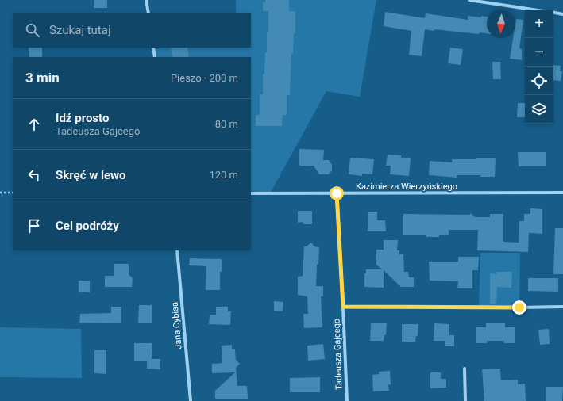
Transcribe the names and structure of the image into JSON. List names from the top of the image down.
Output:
{
  "streets": {
    "street": ["Kazimierza Wierzyńskiego", "Jana Cybisa", "Tadeusza Gajcego"]
  },
  "crossings": [
    ["Kazimierza Wierzyńskiego", "Tadeusza Gajcego"]
  ],
  "north": "bottom",
  "page": {
    "map_buttons": ["+", "−"],
    "search": "Szukaj tutaj",
    "heading": ["3 min", "Pieszo · 200 m"],
    "list": [
      ["Idź prosto", "Tadeusza Gajcego", "80 m"],
      ["Skręć w lewo", "120 m"],
      "Cel podróży"
    ]
  }
}
